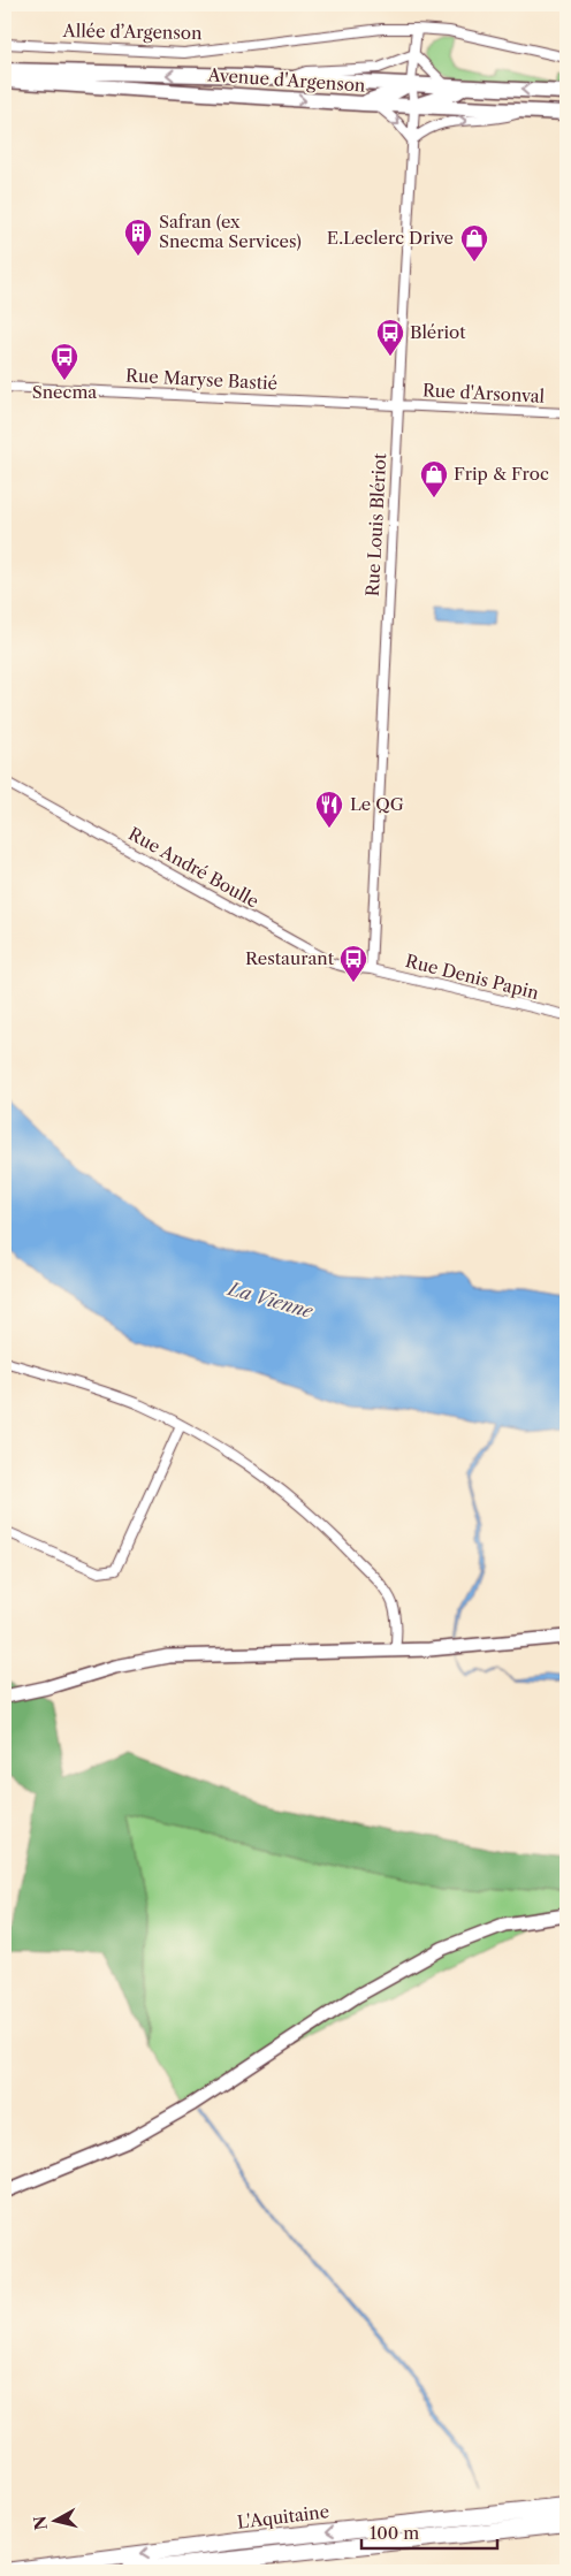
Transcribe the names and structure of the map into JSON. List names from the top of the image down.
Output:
{
  "streets": {
    "highway": ["L'Aquitaine"],
    "main road": ["Avenue d'Argenson"],
    "street": [
      "Allée d’Argenson",
      "Rue Maryse Bastié",
      "Rue d'Arsonval",
      "Rue Louis Blériot",
      "Rue André Boulle",
      "Rue Denis Papin"
    ]
  },
  "crossings": [
    ["Allée d’Argenson", "Rue Louis Blériot"],
    ["Avenue d'Argenson", "Rue Louis Blériot"],
    ["Rue Maryse Bastié", "Rue d'Arsonval"],
    ["Rue Maryse Bastié", "Rue Louis Blériot"],
    ["Rue d'Arsonval", "Rue Louis Blériot"],
    ["Rue Louis Blériot", "Rue André Boulle"],
    ["Rue Louis Blériot", "Rue Denis Papin"],
    ["Rue André Boulle", "Rue Denis Papin"]
  ],
  "water": ["La Vienne"],
  "places": {
    "building": ["Safran (ex Snecma Services)"],
    "shop": ["E.Leclerc Drive", "Frip & Froc"],
    "bus stop": ["Blériot", "Snecma", "Restaurant"],
    "restaurant": ["Le QG"]
  },
  "scale_bar": "100 m",
  "north": "left"
}
